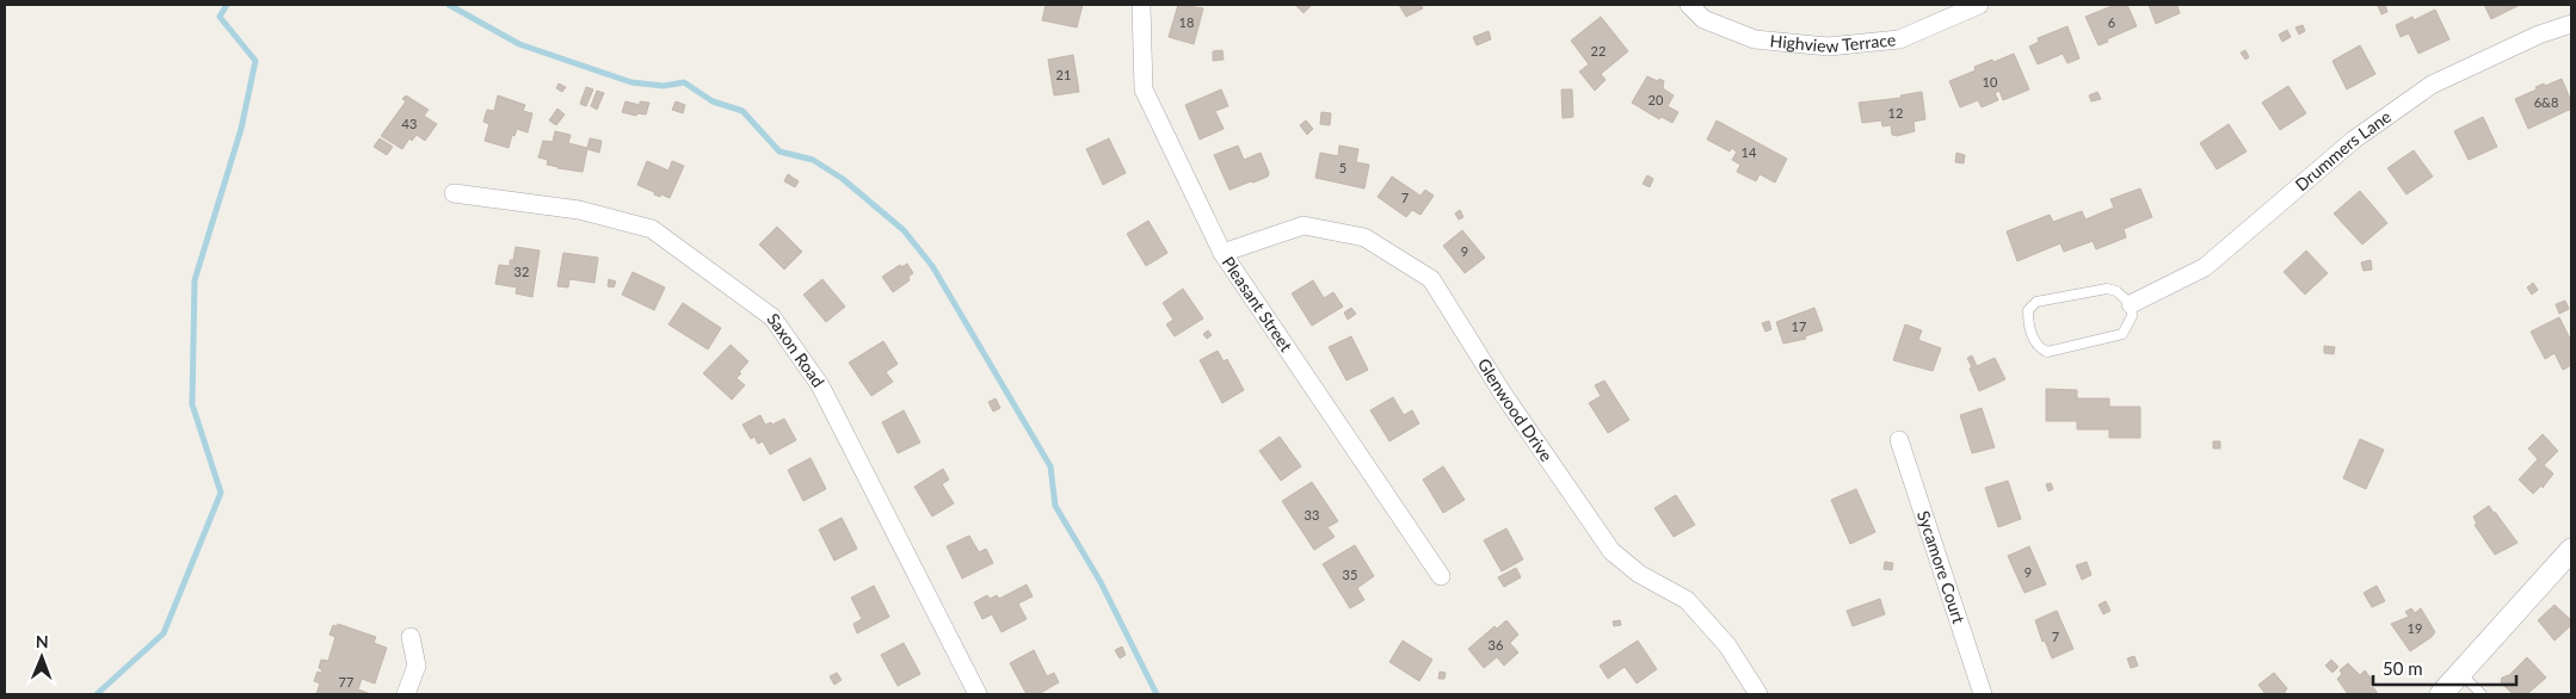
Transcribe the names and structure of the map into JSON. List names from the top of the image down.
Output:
{
  "streets": {
    "street": [
      "Highview Terrace",
      "Drummers Lane",
      "Pleasant Street",
      "Saxon Road",
      "Glenwood Drive",
      "Sycamore Court"
    ]
  },
  "crossings": [
    ["Pleasant Street", "Glenwood Drive"]
  ],
  "house_numbers": [
    "18",
    "6",
    "22",
    "21",
    "10",
    "20",
    "6&8",
    "12",
    "43",
    "14",
    "5",
    "7",
    "9",
    "32",
    "17",
    "33",
    "9",
    "35",
    "19",
    "7",
    "36",
    "77"
  ],
  "scale_bar": "50 m",
  "north": "top"
}
